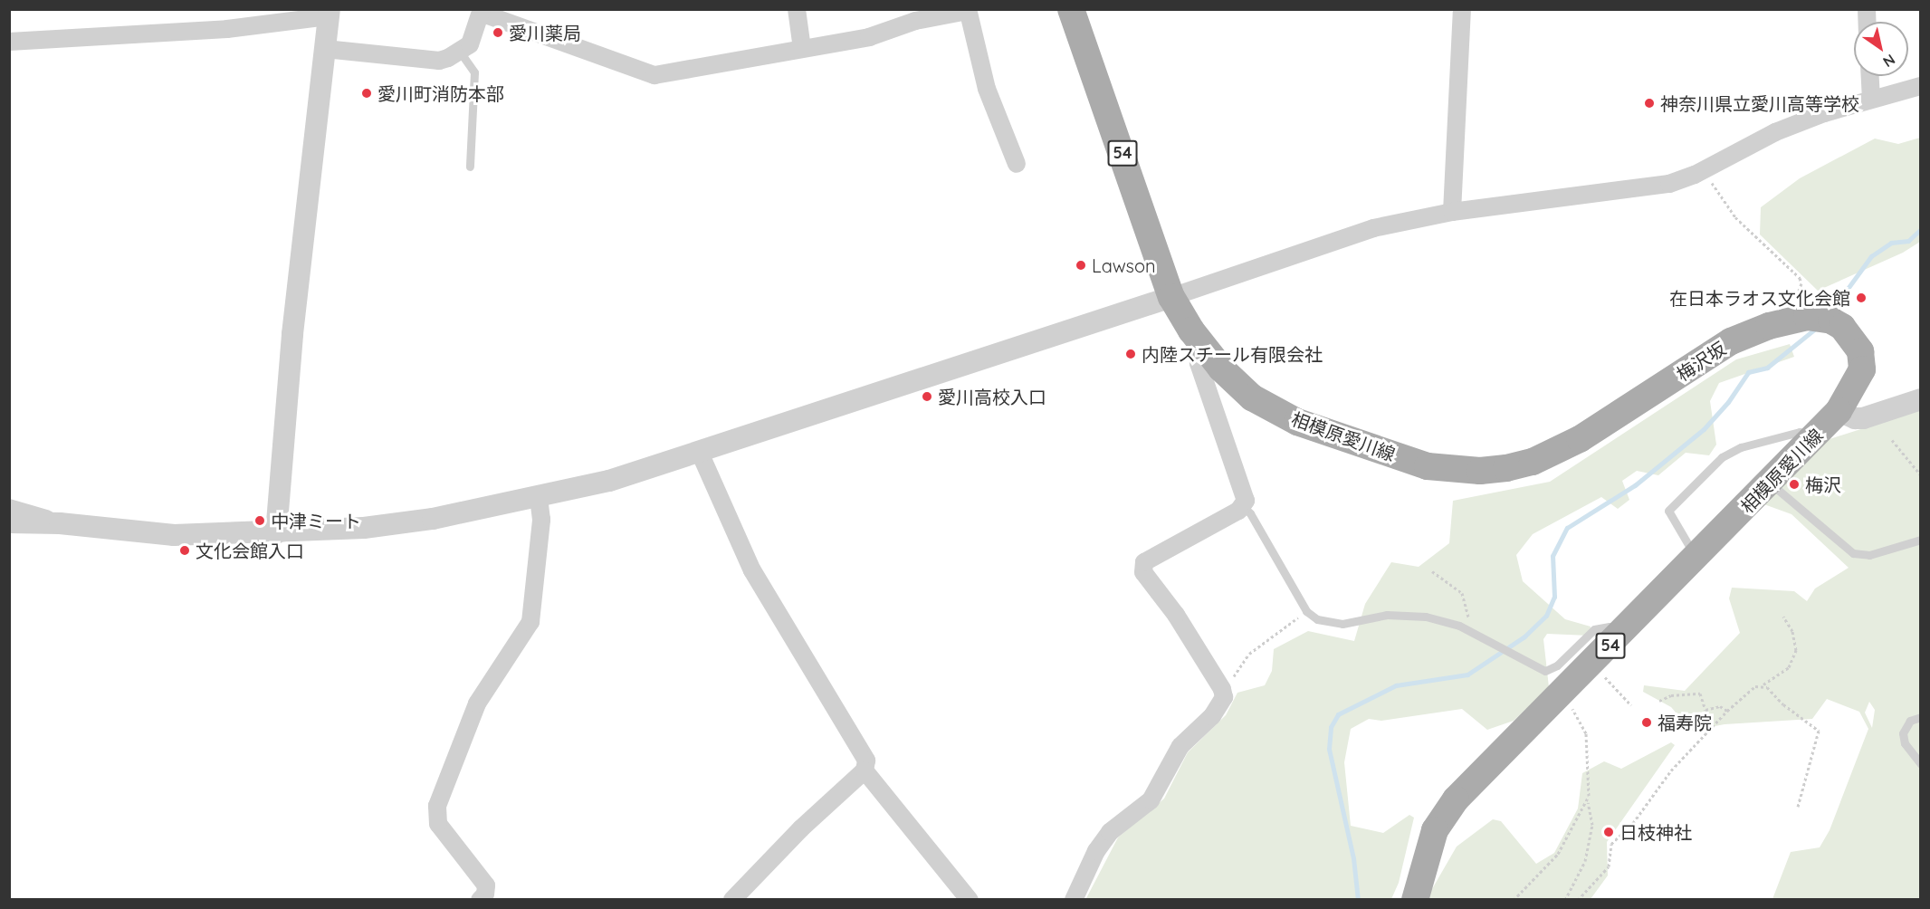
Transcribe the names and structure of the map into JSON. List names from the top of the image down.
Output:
{
  "streets": {
    "main road": ["54", "梅沢坂", "相模原愛川線"]
  },
  "crossings": [
    ["梅沢坂", "相模原愛川線"]
  ],
  "places": [
    "愛川薬局",
    "愛川町消防本部",
    "神奈川県立愛川高等学校",
    "Lawson",
    "在日本ラオス文化会館",
    "内陸スチール有限会社",
    "愛川高校入口",
    "梅沢",
    "中津ミート",
    "文化会館入口",
    "福寿院",
    "日枝神社"
  ],
  "north": "bottom right"
}
